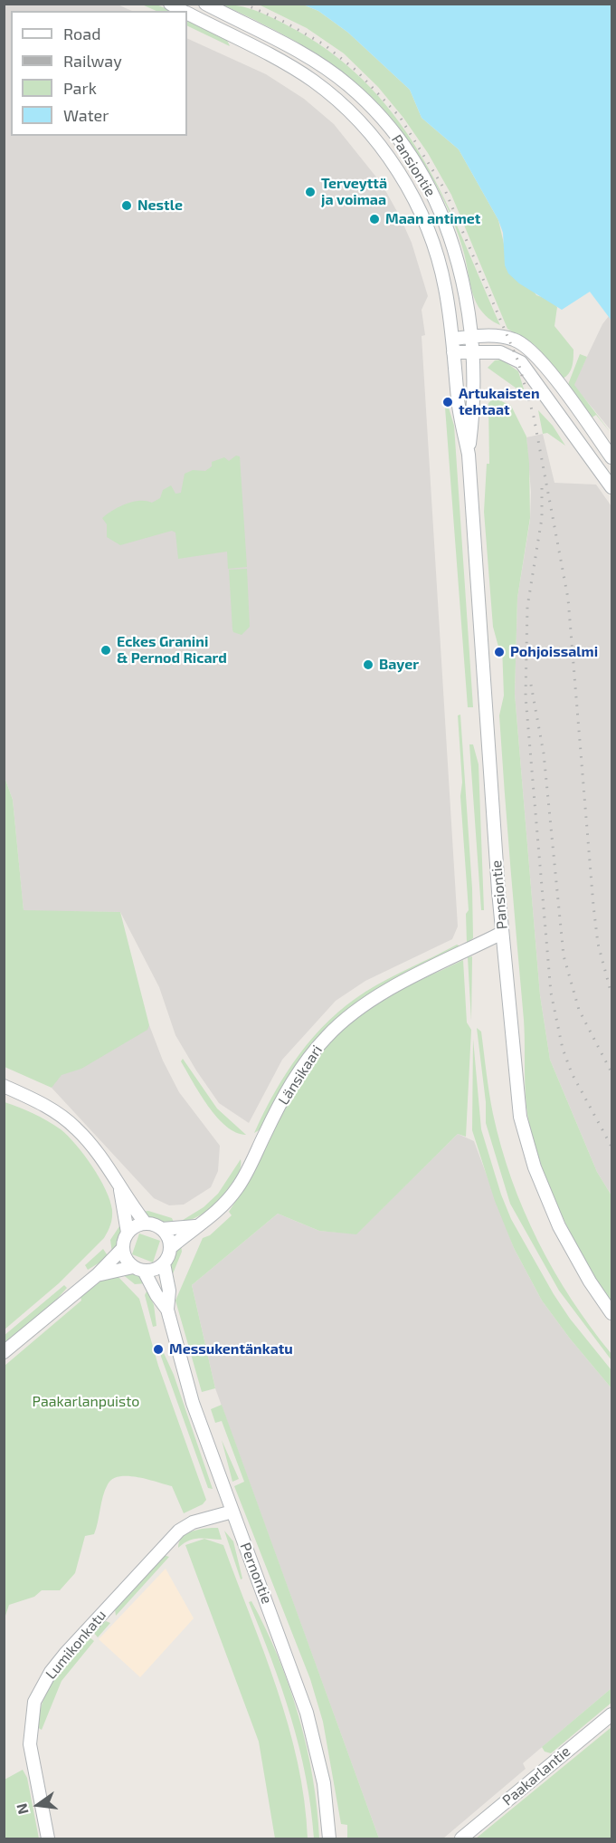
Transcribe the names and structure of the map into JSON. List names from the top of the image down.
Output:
{
  "streets": {
    "street": [
      "Pansiontie",
      "Länsikaari",
      "Pernontie",
      "Lumikonkatu",
      "Paakarlantie"
    ]
  },
  "crossings": [
    ["Pansiontie", "Länsikaari"],
    ["Länsikaari", "Pernontie"],
    ["Pernontie", "Lumikonkatu"]
  ],
  "parks": ["Paakarlanpuisto"],
  "places": [
    "Terveyttä ja voimaa",
    "Nestle",
    "Maan antimet",
    "Artukaisten tehtaat",
    "Eckes Granini & Pernod Ricard",
    "Pohjoissalmi",
    "Bayer",
    "Messukentänkatu"
  ],
  "legend": [
    "Road",
    "Railway",
    "Park",
    "Water"
  ],
  "north": "left"
}
